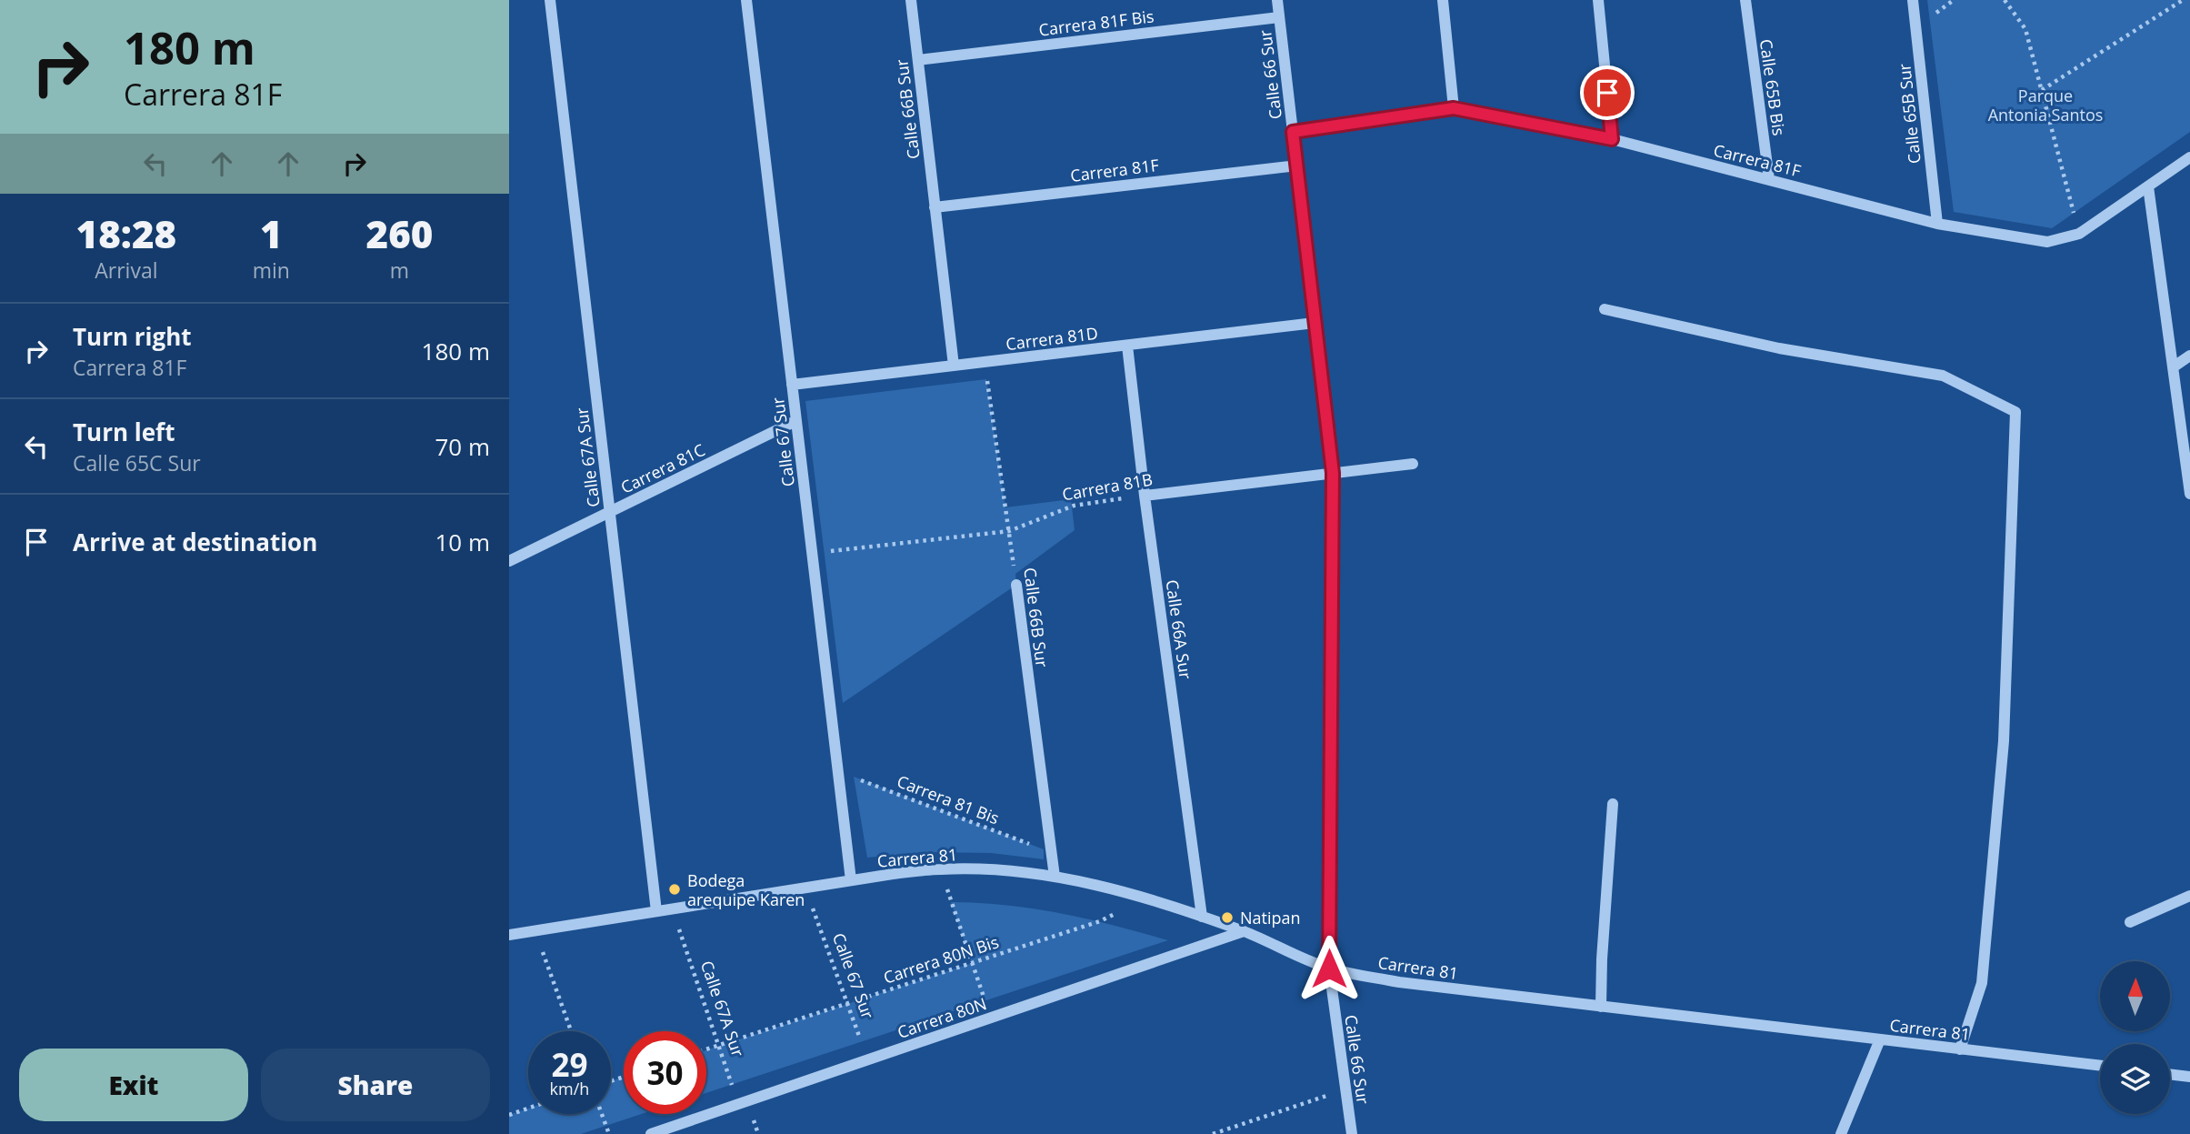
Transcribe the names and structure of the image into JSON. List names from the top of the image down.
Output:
{
  "streets": {
    "street": [
      "Carrera 81F Bis",
      "Calle 66 Sur",
      "Calle 65B Bis",
      "Calle 66B Sur",
      "Calle 65B Sur",
      "Carrera 81F",
      "Carrera 81D",
      "Calle 67 Sur",
      "Calle 67A Sur",
      "Carrera 81C",
      "Carrera 81B",
      "Calle 66A Sur",
      "Carrera 81",
      "Carrera 80N"
    ],
    "path": ["Carrera 81 Bis", "Carrera 80N Bis"]
  },
  "crossings": [
    ["Carrera 81F Bis", "Calle 66 Sur"],
    ["Carrera 81F Bis", "Calle 66B Sur"],
    ["Calle 66 Sur", "Carrera 81F"],
    ["Calle 66 Sur", "Carrera 81D"],
    ["Calle 66 Sur", "Carrera 81B"],
    ["Calle 66 Sur", "Carrera 81"],
    ["Calle 65B Bis", "Carrera 81F"],
    ["Calle 66B Sur", "Carrera 81F"],
    ["Calle 66B Sur", "Carrera 81D"],
    ["Calle 66B Sur", "Carrera 81B"],
    ["Calle 66B Sur", "Carrera 81 Bis"],
    ["Calle 66B Sur", "Carrera 81"],
    ["Calle 65B Sur", "Carrera 81F"],
    ["Carrera 81D", "Calle 67 Sur"],
    ["Carrera 81D", "Calle 66A Sur"],
    ["Calle 67 Sur", "Carrera 81C"],
    ["Calle 67 Sur", "Carrera 81B"],
    ["Calle 67 Sur", "Carrera 81 Bis"],
    ["Calle 67 Sur", "Carrera 81"],
    ["Calle 67 Sur", "Carrera 80N Bis"],
    ["Calle 67 Sur", "Carrera 80N"],
    ["Calle 67A Sur", "Carrera 81C"],
    ["Calle 67A Sur", "Carrera 81"],
    ["Calle 67A Sur", "Carrera 80N Bis"],
    ["Calle 67A Sur", "Carrera 80N"],
    ["Carrera 81B", "Calle 66A Sur"],
    ["Calle 66A Sur", "Carrera 81"],
    ["Carrera 81", "Carrera 80N"]
  ],
  "parks": ["Parque Antonia Santos"],
  "places": ["Bodega arequipe Karen", "Natipan"],
  "north": "top",
  "page": {
    "turn": ["180 m", "Carrera 81F"],
    "eta": [
      "18:28",
      "Arrival",
      "1",
      "min",
      "260",
      "m"
    ],
    "list": [
      {
        "name": "Turn right",
        "note": "Carrera 81F",
        "value": "180 m"
      },
      {
        "name": "Turn left",
        "note": "Calle 65C Sur",
        "value": "70 m"
      },
      {
        "name": "Arrive at destination",
        "value": "10 m"
      }
    ],
    "speed": "29 km/h",
    "limit": "30",
    "buttons": ["Exit", "Share"]
  }
}
